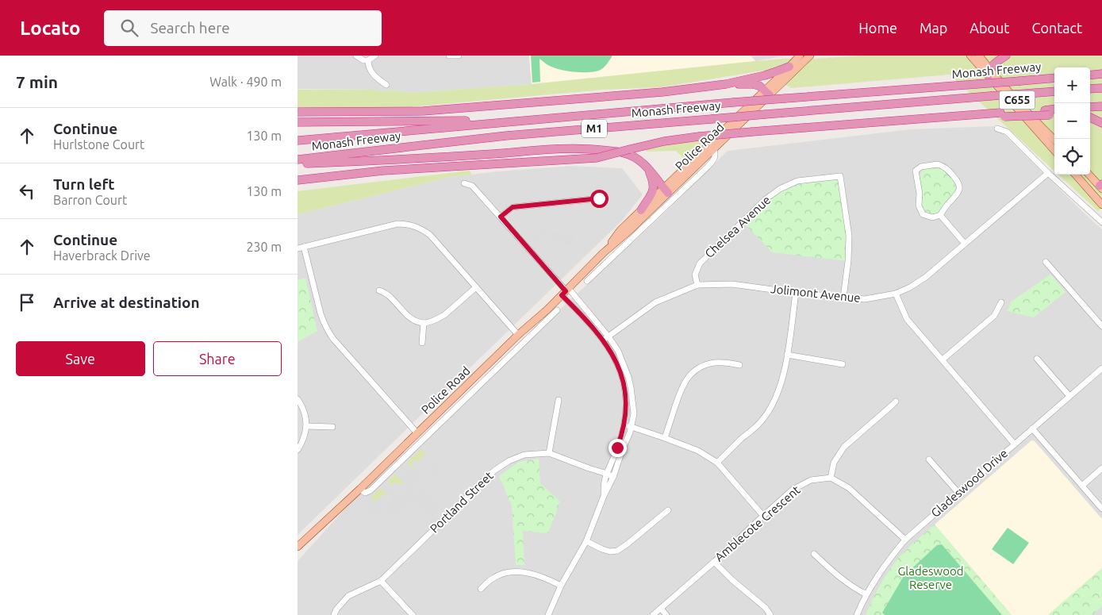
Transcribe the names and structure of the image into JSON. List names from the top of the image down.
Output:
{
  "streets": {
    "highway": ["Monash Freeway", "M1"],
    "main road": ["C655", "Police Road"],
    "street": [
      "Chelsea Avenue",
      "Jolimont Avenue",
      "Gladeswood Drive",
      "Portland Street",
      "Amblecote Crescent"
    ]
  },
  "crossings": [
    ["Chelsea Avenue", "Jolimont Avenue"]
  ],
  "parks": ["Gladeswood Reserve"],
  "page": {
    "header": "Locato",
    "search": "Search here",
    "nav": [
      "Home",
      "Map",
      "About",
      "Contact"
    ],
    "heading": ["7 min", "Walk · 490 m"],
    "map_buttons": ["+", "−"],
    "list": [
      ["Continue", "Hurlstone Court", "130 m"],
      ["Turn left", "Barron Court", "130 m"],
      ["Continue", "Haverbrack Drive", "230 m"],
      "Arrive at destination"
    ],
    "buttons": ["Save", "Share"]
  }
}
